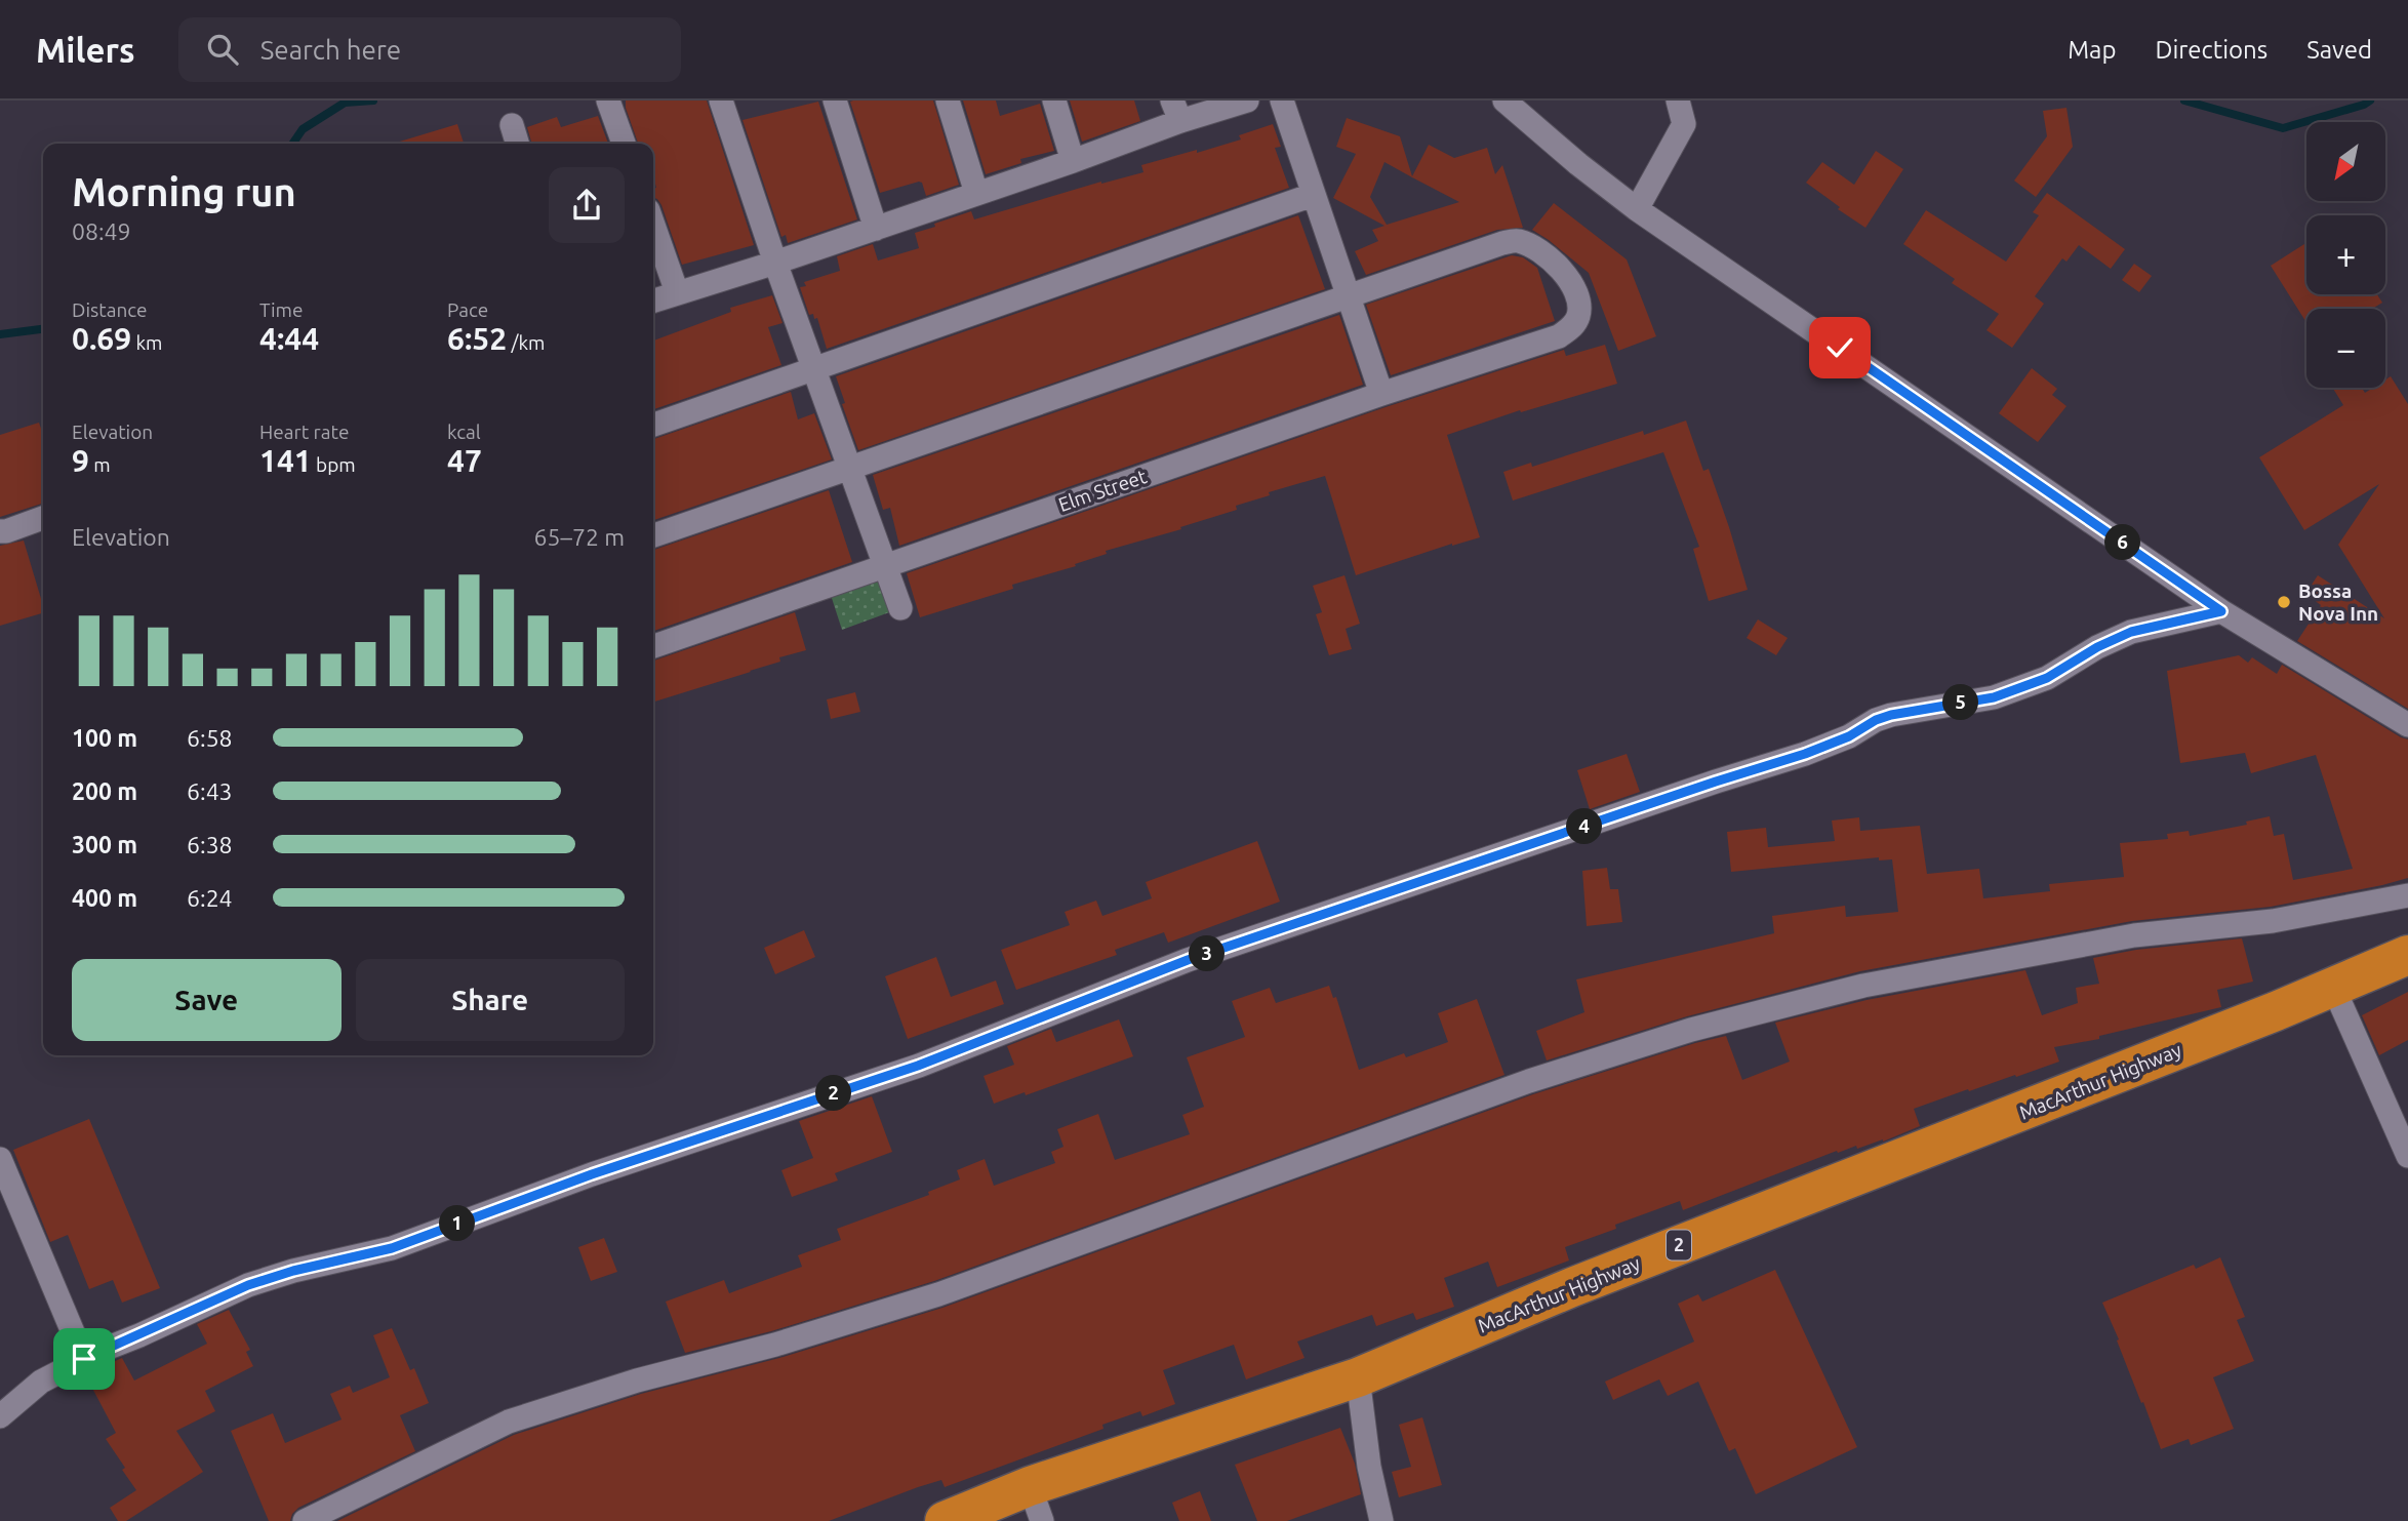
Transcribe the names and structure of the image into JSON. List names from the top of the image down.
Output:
{
  "streets": {
    "highway": ["MacArthur Highway", "2"],
    "street": ["Elm Street"]
  },
  "places": ["Bossa Nova Inn"],
  "north": "bottom left",
  "page": {
    "header": "Milers",
    "search": "Search here",
    "nav": ["Map", "Directions", "Saved"],
    "map_buttons": ["+", "−"],
    "heading": ["Morning run", "08:49"],
    "stats": [
      ["Distance", "0.69 km"],
      ["Time", "4:44"],
      ["Pace", "6:52 /km"],
      ["Elevation", "9 m"],
      ["Heart rate", "141 bpm"],
      ["kcal", "47"]
    ],
    "chart": ["Elevation", "65–72 m"],
    "pins": [
      "6",
      "5",
      "4",
      "3",
      "2",
      "1"
    ],
    "list": [
      {
        "name": "100 m",
        "note": "6:58"
      },
      {
        "name": "200 m",
        "note": "6:43"
      },
      {
        "name": "300 m",
        "note": "6:38"
      },
      {
        "name": "400 m",
        "note": "6:24"
      }
    ],
    "buttons": ["Save", "Share"]
  }
}
